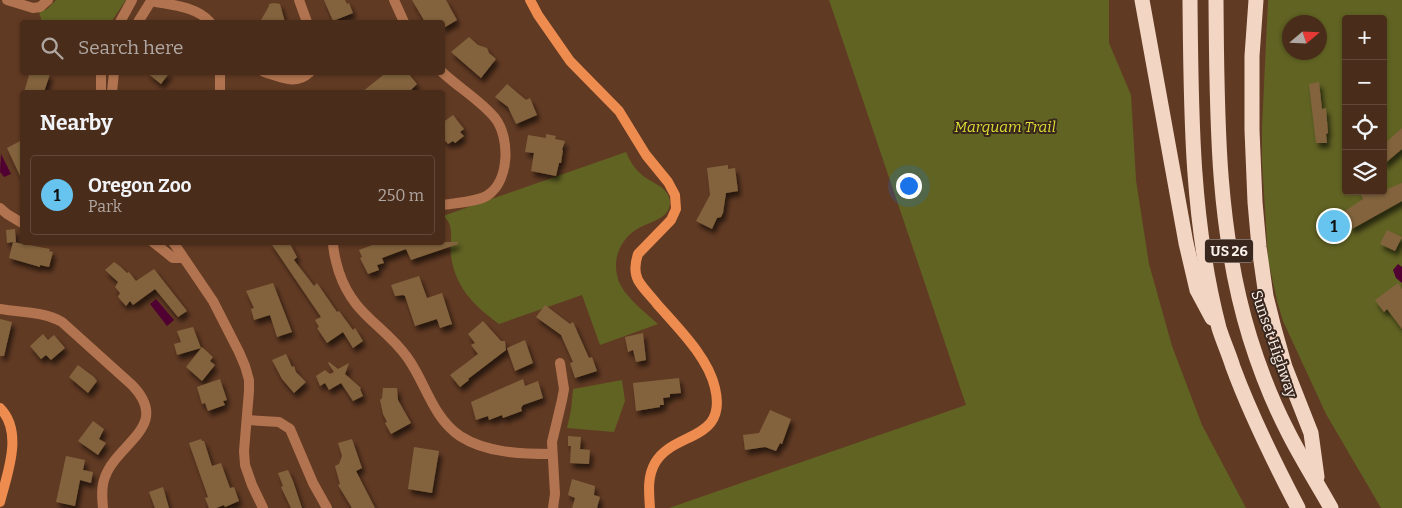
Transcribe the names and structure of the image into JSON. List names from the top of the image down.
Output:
{
  "streets": {
    "highway": ["US 26", "Sunset Highway"]
  },
  "parks": ["Marquam Trail"],
  "north": "right",
  "page": {
    "map_buttons": ["+", "−"],
    "search": "Search here",
    "heading": "Nearby",
    "list": [
      {
        "mark": "1",
        "name": "Oregon Zoo",
        "note": "Park",
        "value": "250 m"
      }
    ],
    "pins": "1"
  }
}
